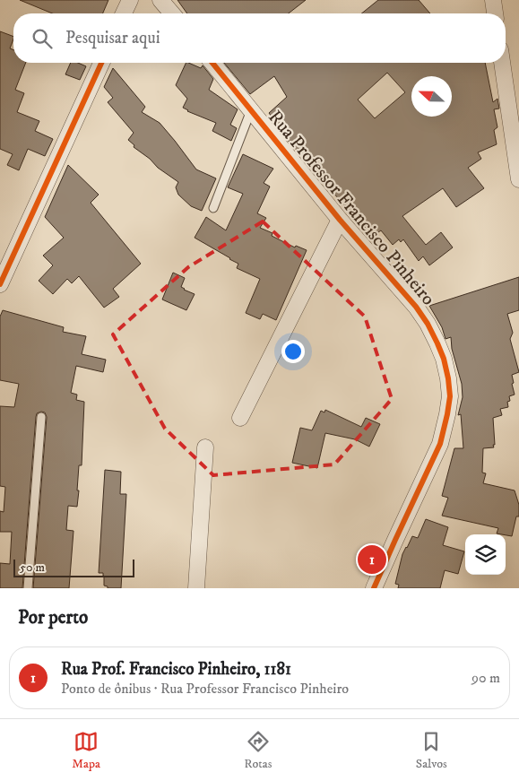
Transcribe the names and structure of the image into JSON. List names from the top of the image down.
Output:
{
  "streets": {
    "street": ["Rua Professor Francisco Pinheiro"]
  },
  "scale_bar": "50 m",
  "north": "left",
  "page": {
    "search": "Pesquisar aqui",
    "pins": "1",
    "scale": "50 m",
    "heading": "Por perto",
    "list": [
      {
        "mark": "1",
        "name": "Rua Prof. Francisco Pinheiro, 1181",
        "note": "Ponto de ônibus · Rua Professor Francisco Pinheiro",
        "value": "90 m"
      }
    ],
    "nav": ["Mapa", "Rotas", "Salvos"]
  }
}
